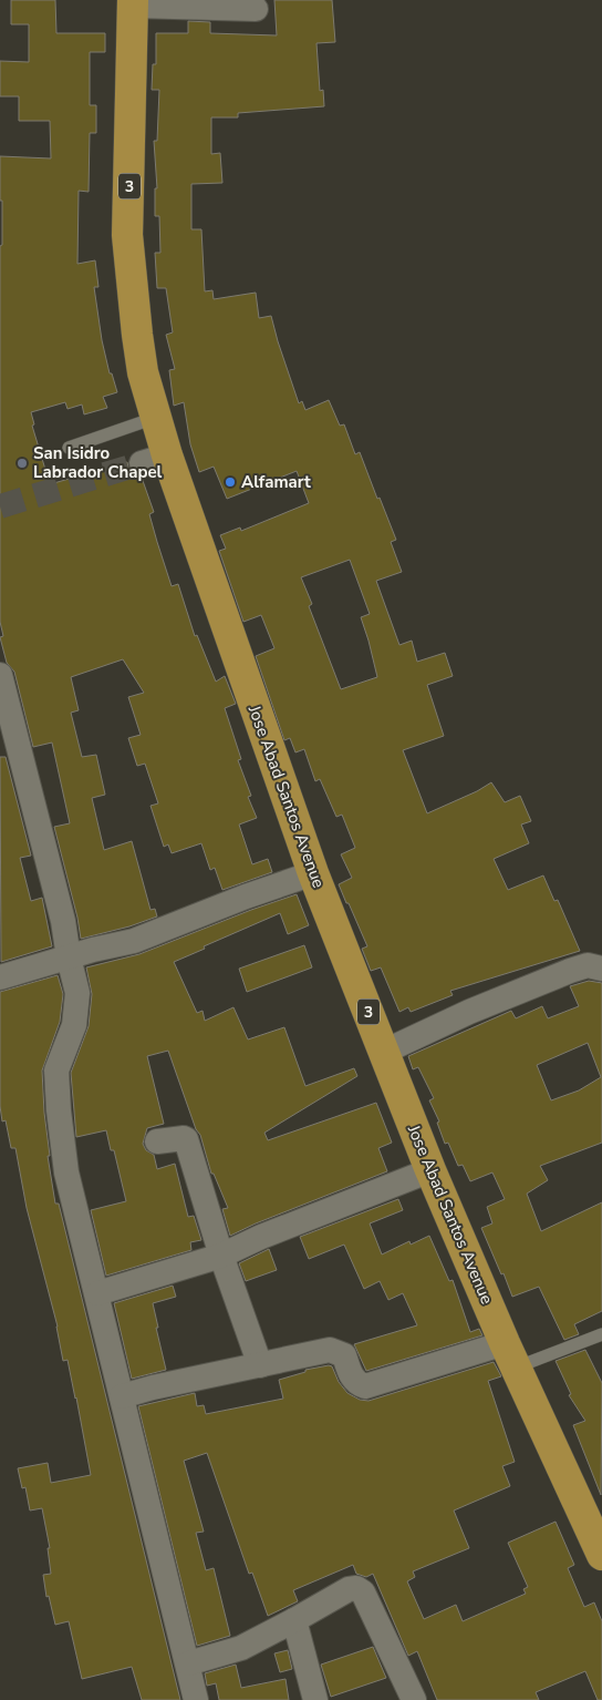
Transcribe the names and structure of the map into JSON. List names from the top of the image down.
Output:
{
  "streets": {
    "highway": ["3", "Jose Abad Santos Avenue"]
  },
  "places": ["San Isidro Labrador Chapel", "Alfamart"]
}
